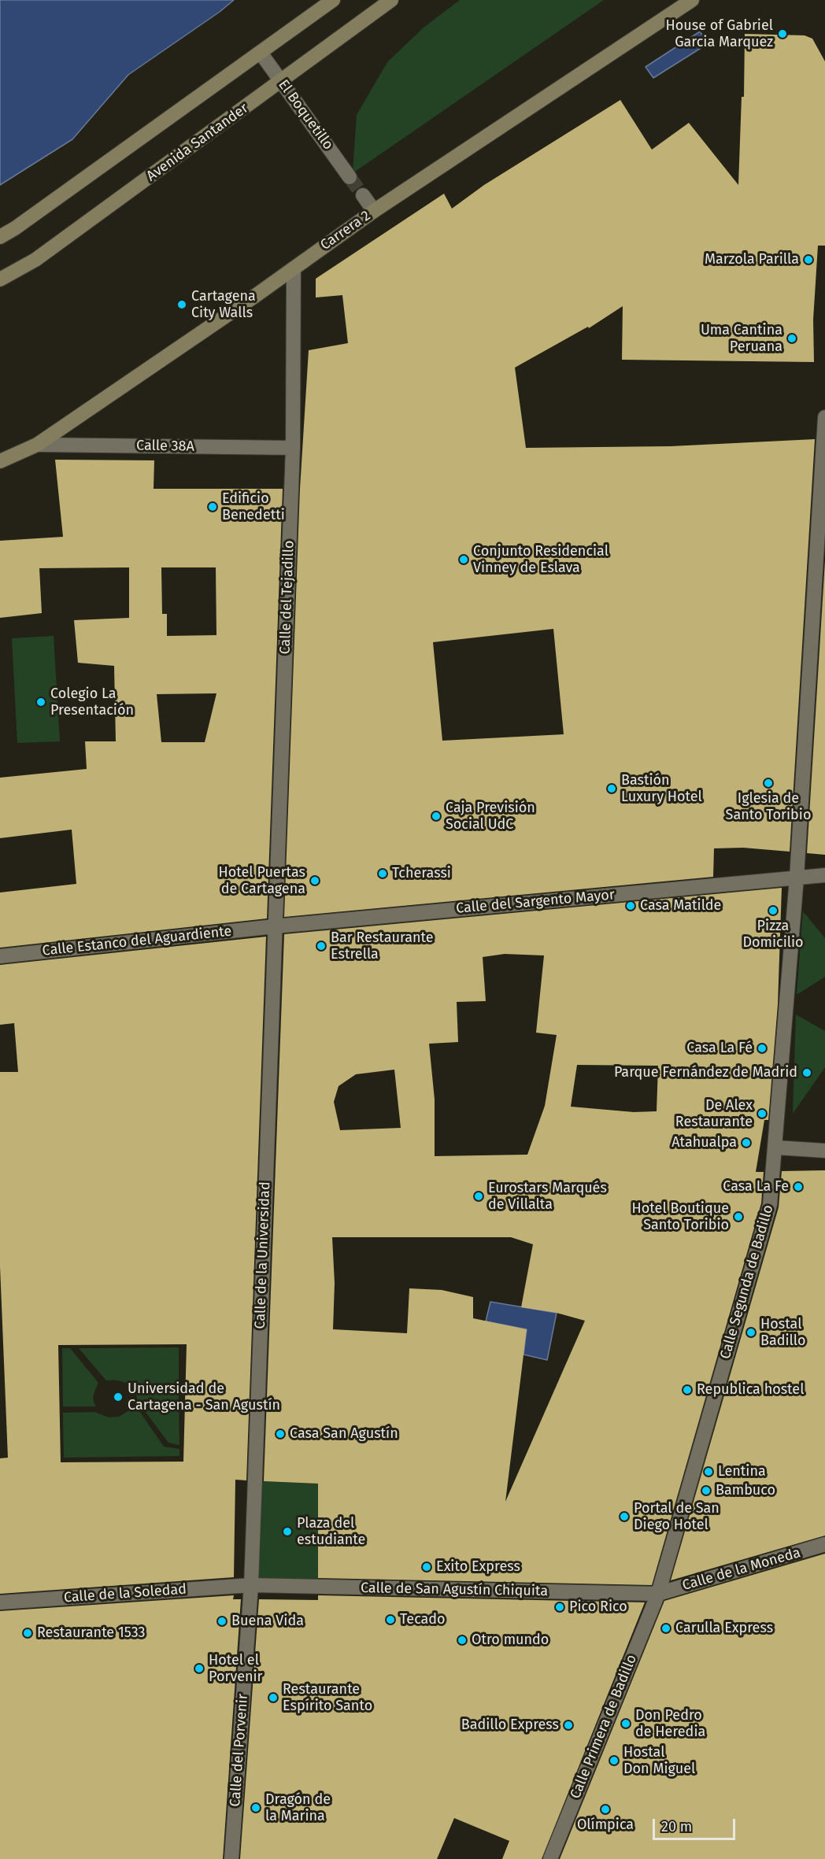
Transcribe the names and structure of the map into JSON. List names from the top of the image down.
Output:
{
  "streets": {
    "main road": ["Avenida Santander", "Carrera 2"],
    "street": [
      "El Boquetillo",
      "Calle 38A",
      "Calle del Tejadillo",
      "Calle del Sargento Mayor",
      "Calle Estanco del Aguardiente",
      "Calle de la Universidad",
      "Calle Segunda de Badillo",
      "Calle de la Moneda",
      "Calle de San Agustín Chiquita",
      "Calle de la Soledad",
      "Calle Primera de Badillo",
      "Calle del Porvenir"
    ]
  },
  "crossings": [
    ["El Boquetillo", "Avenida Santander"],
    ["Carrera 2", "Calle 38A"],
    ["Carrera 2", "Calle del Tejadillo"],
    ["Calle 38A", "Calle del Tejadillo"],
    ["Calle del Tejadillo", "Calle del Sargento Mayor"],
    ["Calle del Tejadillo", "Calle Estanco del Aguardiente"],
    ["Calle del Tejadillo", "Calle de la Universidad"],
    ["Calle del Sargento Mayor", "Calle Estanco del Aguardiente"],
    ["Calle del Sargento Mayor", "Calle de la Universidad"],
    ["Calle del Sargento Mayor", "Calle Segunda de Badillo"],
    ["Calle Estanco del Aguardiente", "Calle de la Universidad"],
    ["Calle de la Universidad", "Calle de San Agustín Chiquita"],
    ["Calle de la Universidad", "Calle de la Soledad"],
    ["Calle de la Universidad", "Calle del Porvenir"],
    ["Calle Segunda de Badillo", "Calle de la Moneda"],
    ["Calle Segunda de Badillo", "Calle de San Agustín Chiquita"],
    ["Calle Segunda de Badillo", "Calle Primera de Badillo"],
    ["Calle de la Moneda", "Calle de San Agustín Chiquita"],
    ["Calle de la Moneda", "Calle Primera de Badillo"],
    ["Calle de San Agustín Chiquita", "Calle de la Soledad"],
    ["Calle de San Agustín Chiquita", "Calle Primera de Badillo"],
    ["Calle de San Agustín Chiquita", "Calle del Porvenir"],
    ["Calle de la Soledad", "Calle del Porvenir"]
  ],
  "places": [
    "House of Gabriel Garcia Marquez",
    "Marzola Parilla",
    "Cartagena City Walls",
    "Uma Cantina Peruana",
    "Edificio Benedetti",
    "Conjunto Residencial Vinney de Eslava",
    "Colegio La Presentación",
    "Iglesia de Santo Toribio",
    "Bastión Luxury Hotel",
    "Caja Previsión Social UdC",
    "Tcherassi",
    "Hotel Puertas de Cartagena",
    "Casa Matilde",
    "Pizza Domicilio",
    "Bar Restaurante Estrella",
    "Casa La Fé",
    "Parque Fernández de Madrid",
    "De Alex Restaurante",
    "Atahualpa",
    "Casa La Fe",
    "Eurostars Marqués de Villalta",
    "Hotel Boutique Santo Toribio",
    "Hostal Badillo",
    "Republica hostel",
    "Universidad de Cartagena - San Agustín",
    "Casa San Agustín",
    "Lentina",
    "Bambuco",
    "Portal de San Diego Hotel",
    "Plaza del estudiante",
    "Exito Express",
    "Pico Rico",
    "Tecado",
    "Buena Vida",
    "Carulla Express",
    "Restaurante 1533",
    "Otro mundo",
    "Hotel el Porvenir",
    "Restaurante Espírito Santo",
    "Don Pedro de Heredia",
    "Badillo Express",
    "Hostal Don Miguel",
    "Dragón de la Marina",
    "Olímpica"
  ],
  "scale_bar": "20 m"
}
